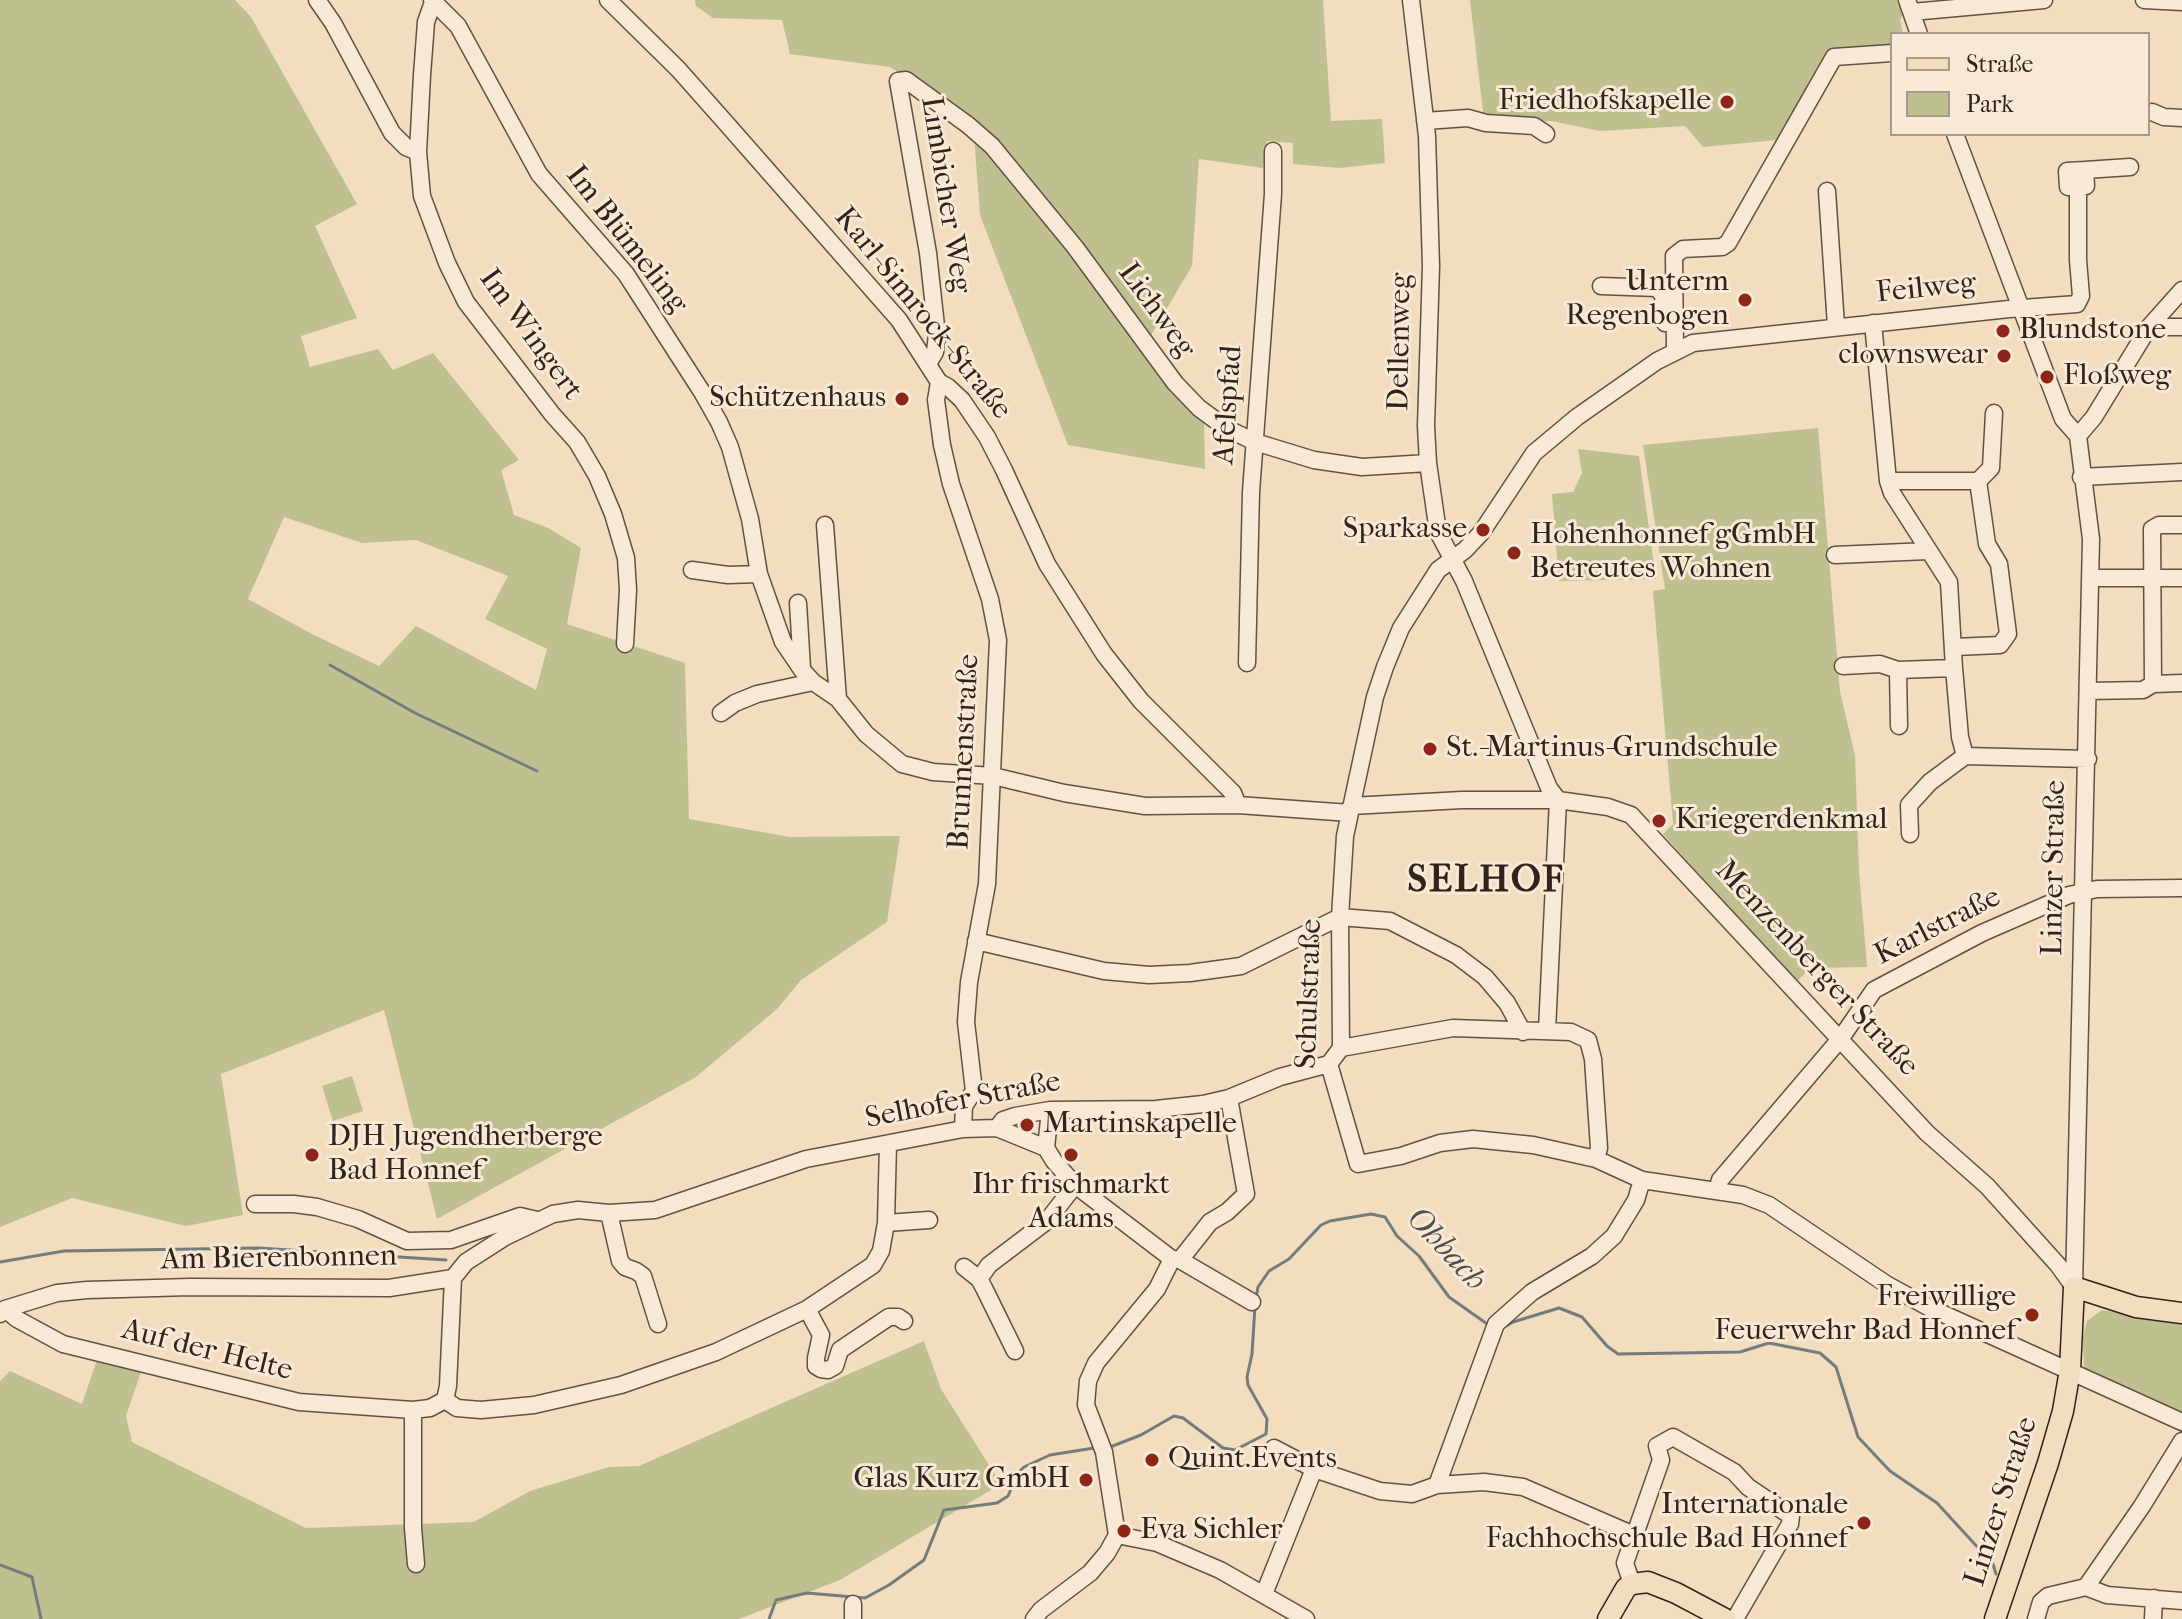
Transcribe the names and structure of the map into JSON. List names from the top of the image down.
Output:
{
  "streets": {
    "main road": ["Linzer Straße"],
    "street": [
      "Limbicher Weg",
      "Im Blümeling",
      "Feilweg",
      "Lichweg",
      "Karl-Simrock-Straße",
      "Im Wingert",
      "Dellenweg",
      "Afelspfad",
      "Brunnenstraße",
      "Karlstraße",
      "Menzenberger Straße",
      "Schulstraße",
      "Selhofer Straße",
      "Am Bierenbonnen",
      "Auf der Helte"
    ]
  },
  "crossings": [
    ["Limbicher Weg", "Lichweg"],
    ["Limbicher Weg", "Karl-Simrock-Straße"],
    ["Im Blümeling", "Im Wingert"],
    ["Im Blümeling", "Menzenberger Straße"],
    ["Feilweg", "Linzer Straße"],
    ["Feilweg", "Schulstraße"],
    ["Lichweg", "Dellenweg"],
    ["Lichweg", "Afelspfad"],
    ["Karl-Simrock-Straße", "Brunnenstraße"],
    ["Karl-Simrock-Straße", "Menzenberger Straße"],
    ["Dellenweg", "Menzenberger Straße"],
    ["Dellenweg", "Schulstraße"],
    ["Brunnenstraße", "Menzenberger Straße"],
    ["Brunnenstraße", "Selhofer Straße"],
    ["Linzer Straße", "Karlstraße"],
    ["Linzer Straße", "Menzenberger Straße"],
    ["Karlstraße", "Menzenberger Straße"],
    ["Menzenberger Straße", "Schulstraße"],
    ["Schulstraße", "Selhofer Straße"],
    ["Am Bierenbonnen", "Auf der Helte"]
  ],
  "districts": ["SELHOF"],
  "water": ["Ohbach"],
  "places": [
    "Friedhofskapelle",
    "Unterm Regenbogen",
    "Blundstone",
    "clownswear",
    "Floßweg",
    "Schützenhaus",
    "Sparkasse",
    "Hohenhonnef gGmbH Betreutes Wohnen",
    "St.-Martinus-Grundschule",
    "Kriegerdenkmal",
    "Martinskapelle",
    "DJH Jugendherberge Bad Honnef",
    "Ihr frischmarkt Adams",
    "Freiwillige Feuerwehr Bad Honnef",
    "Quint.Events",
    "Glas Kurz GmbH",
    "Internationale Fachhochschule Bad Honnef",
    "Eva Sichler"
  ],
  "legend": ["Straße", "Park"]
}
